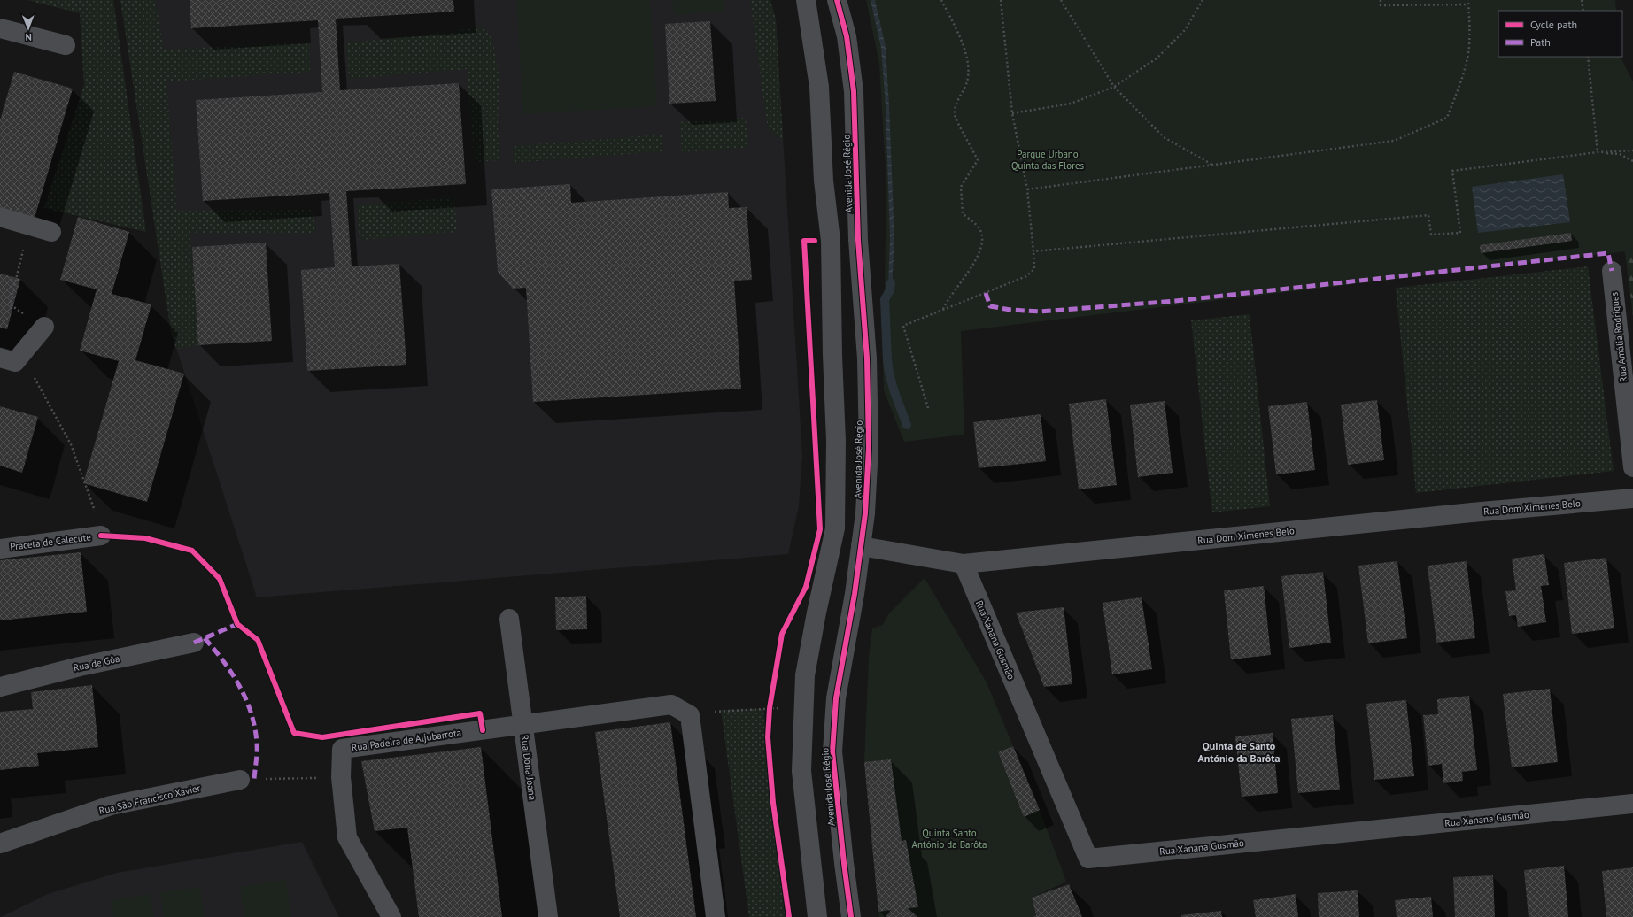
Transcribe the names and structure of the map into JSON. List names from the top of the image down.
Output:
{
  "streets": {
    "street": [
      "Avenida José Régio",
      "Rua Amália Rodrigues",
      "Rua Dom Ximenes Belo",
      "Praceta de Calecute",
      "Rua Xanana Gusmão",
      "Rua de Gôa",
      "Rua Padeira de Aljubarrota",
      "Rua Dona Joana",
      "Rua São Francisco Xavier"
    ]
  },
  "crossings": [
    ["Avenida José Régio", "Rua Dom Ximenes Belo"],
    ["Rua Dom Ximenes Belo", "Rua Xanana Gusmão"],
    ["Rua Padeira de Aljubarrota", "Rua Dona Joana"]
  ],
  "districts": ["Quinta de Santo António da Barôta"],
  "parks": ["Parque Urbano Quinta das Flores", "Quinta Santo António da Barôta"],
  "legend": ["Cycle path", "Path"],
  "north": "bottom"
}
